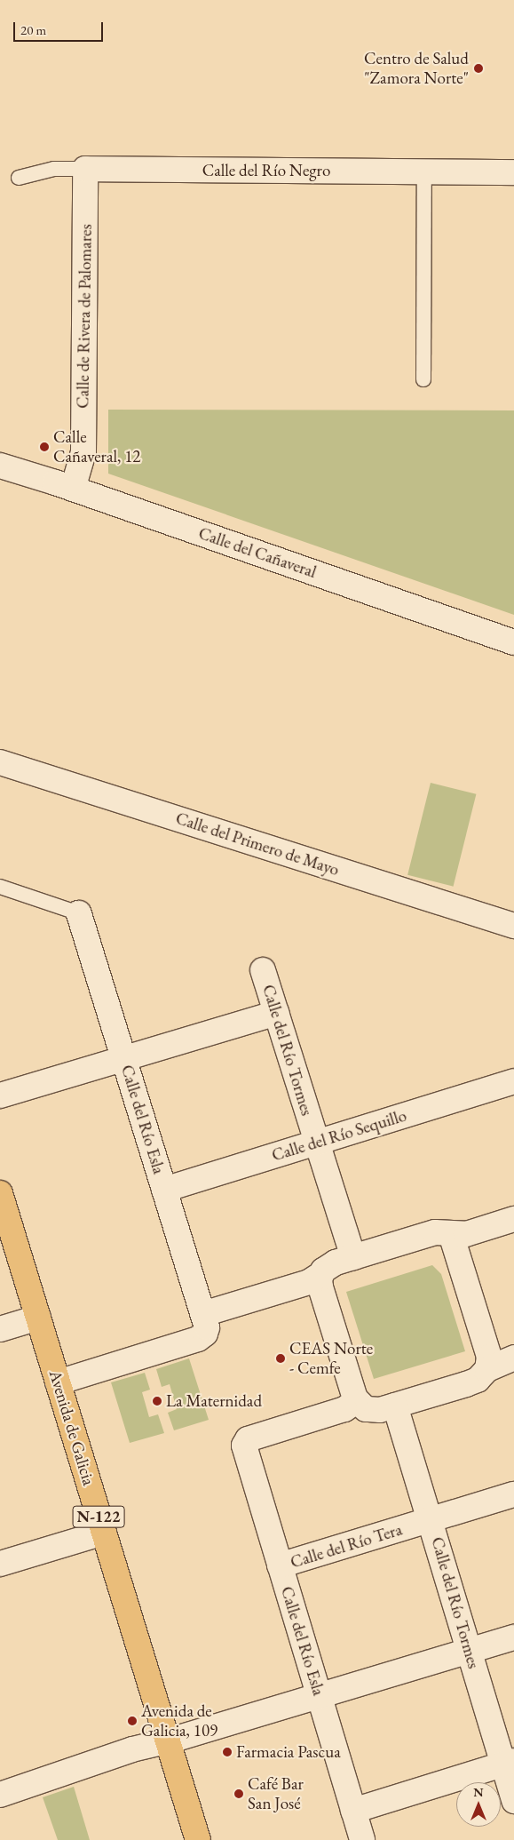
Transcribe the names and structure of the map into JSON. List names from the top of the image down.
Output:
{
  "streets": {
    "highway": ["Avenida de Galicia", "N-122"],
    "street": [
      "Calle del Río Negro",
      "Calle de Rivera de Palomares",
      "Calle del Cañaveral",
      "Calle del Primero de Mayo",
      "Calle del Río Tormes",
      "Calle del Río Esla",
      "Calle del Río Sequillo",
      "Calle del Río Tera"
    ]
  },
  "crossings": [
    ["Calle del Río Negro", "Calle de Rivera de Palomares"],
    ["Calle de Rivera de Palomares", "Calle del Cañaveral"],
    ["Calle del Río Tormes", "Calle del Río Sequillo"],
    ["Calle del Río Tormes", "Calle del Río Tera"],
    ["Calle del Río Esla", "Calle del Río Sequillo"],
    ["Calle del Río Esla", "Calle del Río Tera"]
  ],
  "places": [
    "Centro de Salud \"Zamora Norte\"",
    "Calle Cañaveral, 12",
    "CEAS Norte - Cemfe",
    "La Maternidad",
    "Avenida de Galicia, 109",
    "Farmacia Pascua",
    "Café Bar San José"
  ],
  "scale_bar": "20 m",
  "north": "top"
}
